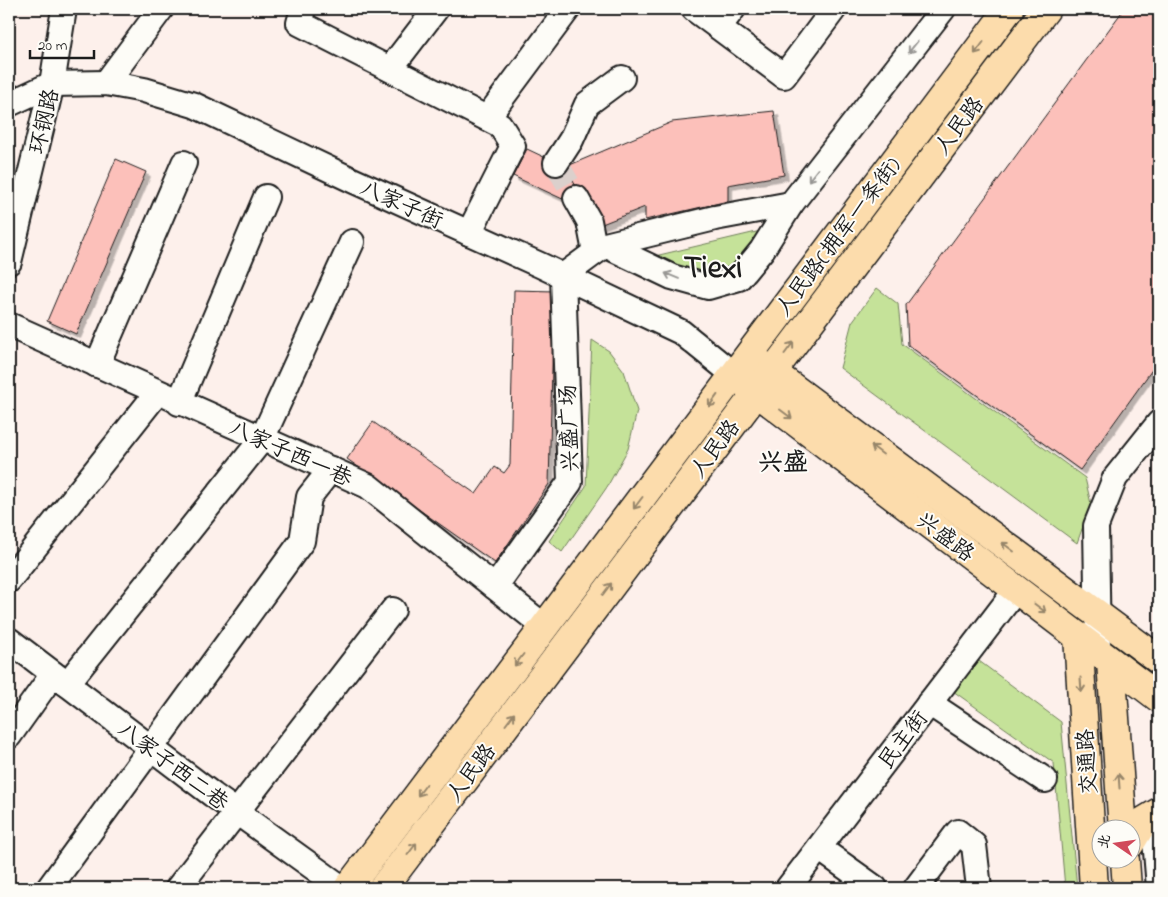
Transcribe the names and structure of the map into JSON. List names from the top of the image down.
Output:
{
  "streets": {
    "main road": [
      "人民路",
      "人民路(拥军一条街)",
      "兴盛路",
      "交通路"
    ],
    "street": [
      "环钢路",
      "八家子街",
      "兴盛广场",
      "八家子西一巷",
      "民主街",
      "八家子西二巷"
    ]
  },
  "crossings": [
    ["环钢路", "八家子街"],
    ["人民路", "人民路(拥军一条街)"],
    ["人民路", "八家子西一巷"],
    ["人民路", "兴盛路"],
    ["八家子街", "人民路(拥军一条街)"],
    ["八家子街", "兴盛广场"],
    ["八家子街", "兴盛路"],
    ["人民路(拥军一条街)", "兴盛路"],
    ["兴盛广场", "八家子西一巷"],
    ["兴盛路", "民主街"],
    ["兴盛路", "交通路"]
  ],
  "one_way": ["人民路(拥军一条街)"],
  "districts": ["Tiexi", "兴盛"],
  "scale_bar": "20 m",
  "north": "left"
}
